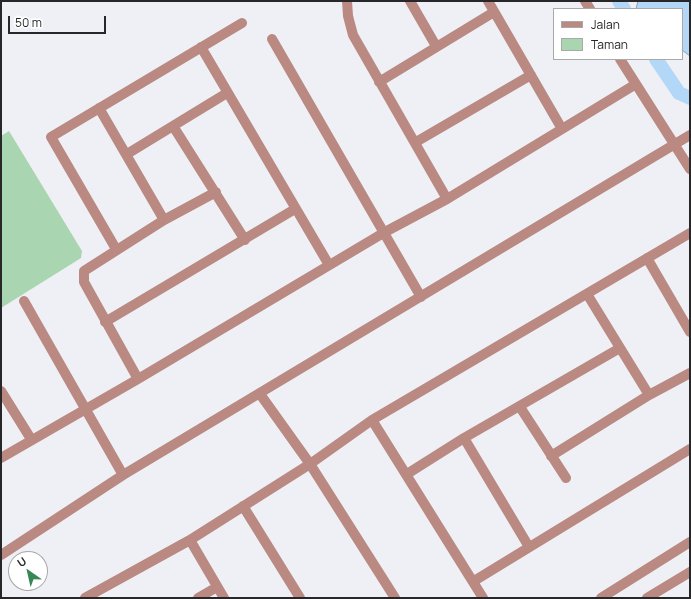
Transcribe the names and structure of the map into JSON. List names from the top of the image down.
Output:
{
  "legend": ["Jalan", "Taman"],
  "scale_bar": "50 m",
  "north": "top left"
}
